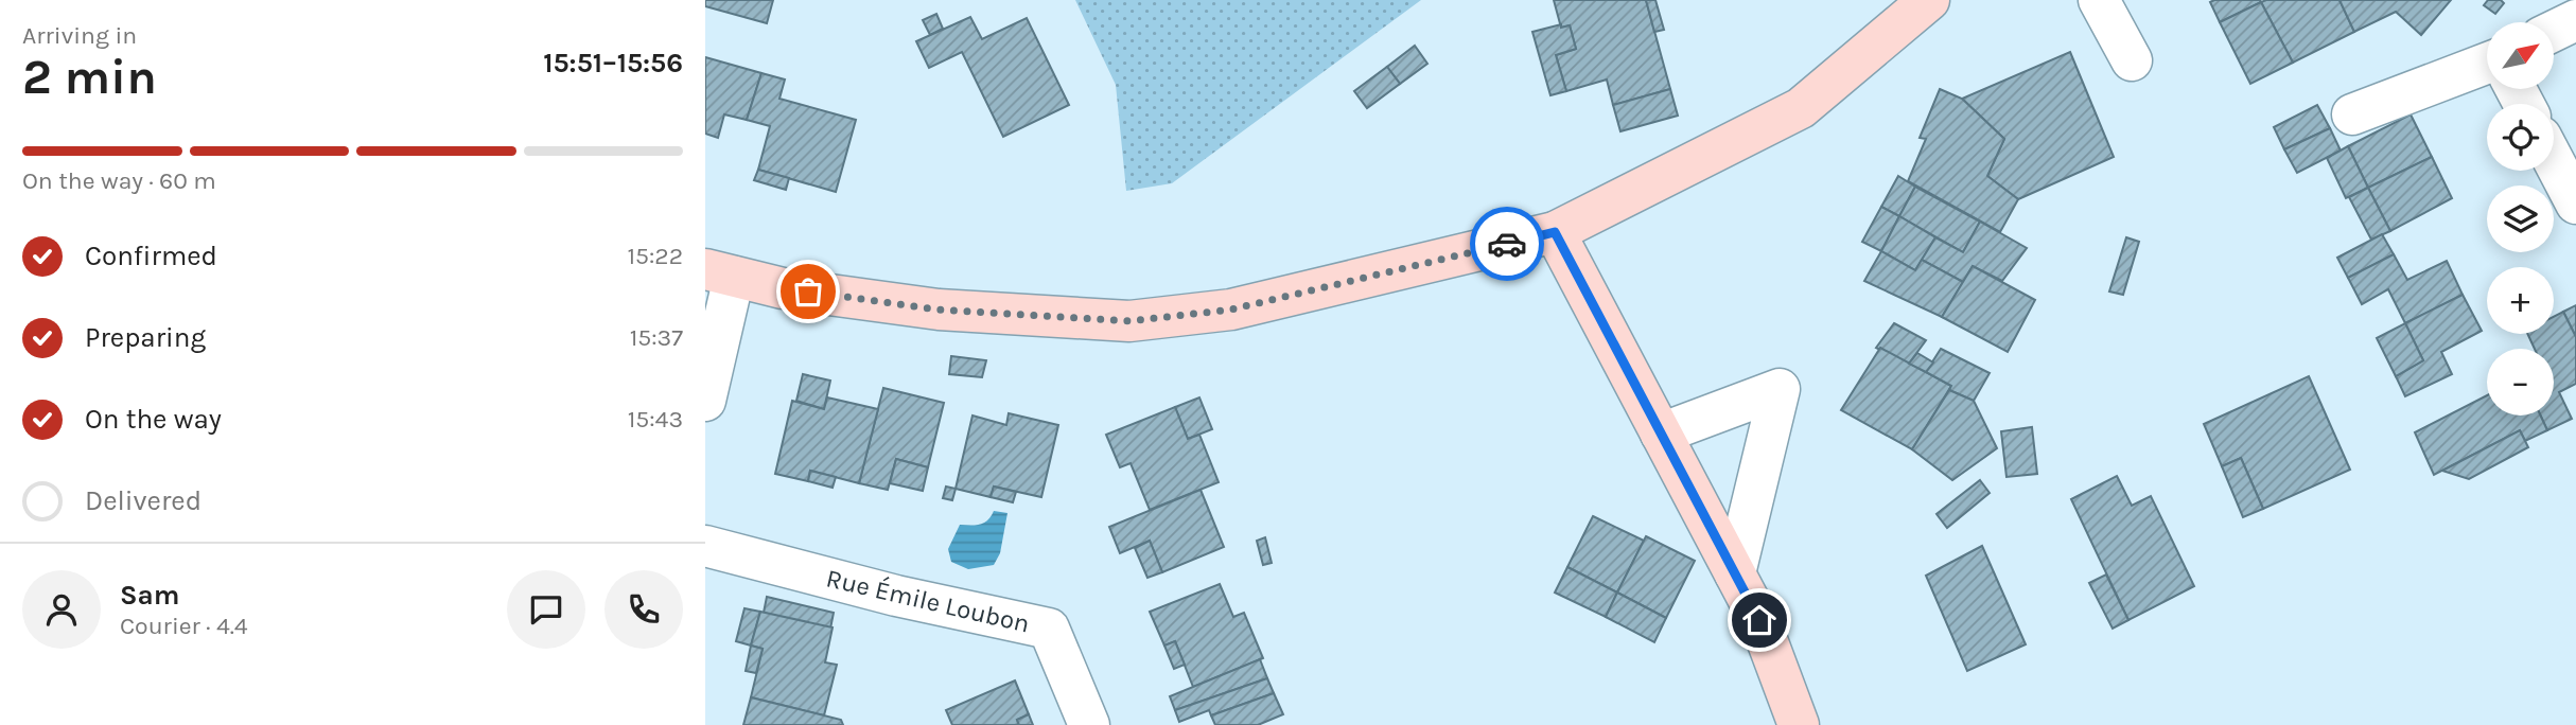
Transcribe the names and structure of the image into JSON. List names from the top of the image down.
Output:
{
  "streets": {
    "street": ["Rue Émile Loubon"]
  },
  "north": "top right",
  "page": {
    "heading": ["2 min", "Arriving in", "15:51–15:56"],
    "panel": ["Sam", "Courier · 4.4"],
    "map_buttons": ["+", "−"],
    "bar": "On the way · 60 m",
    "list": [
      ["Confirmed", "15:22"],
      ["Preparing", "15:37"],
      ["On the way", "15:43"],
      "Delivered"
    ]
  }
}
